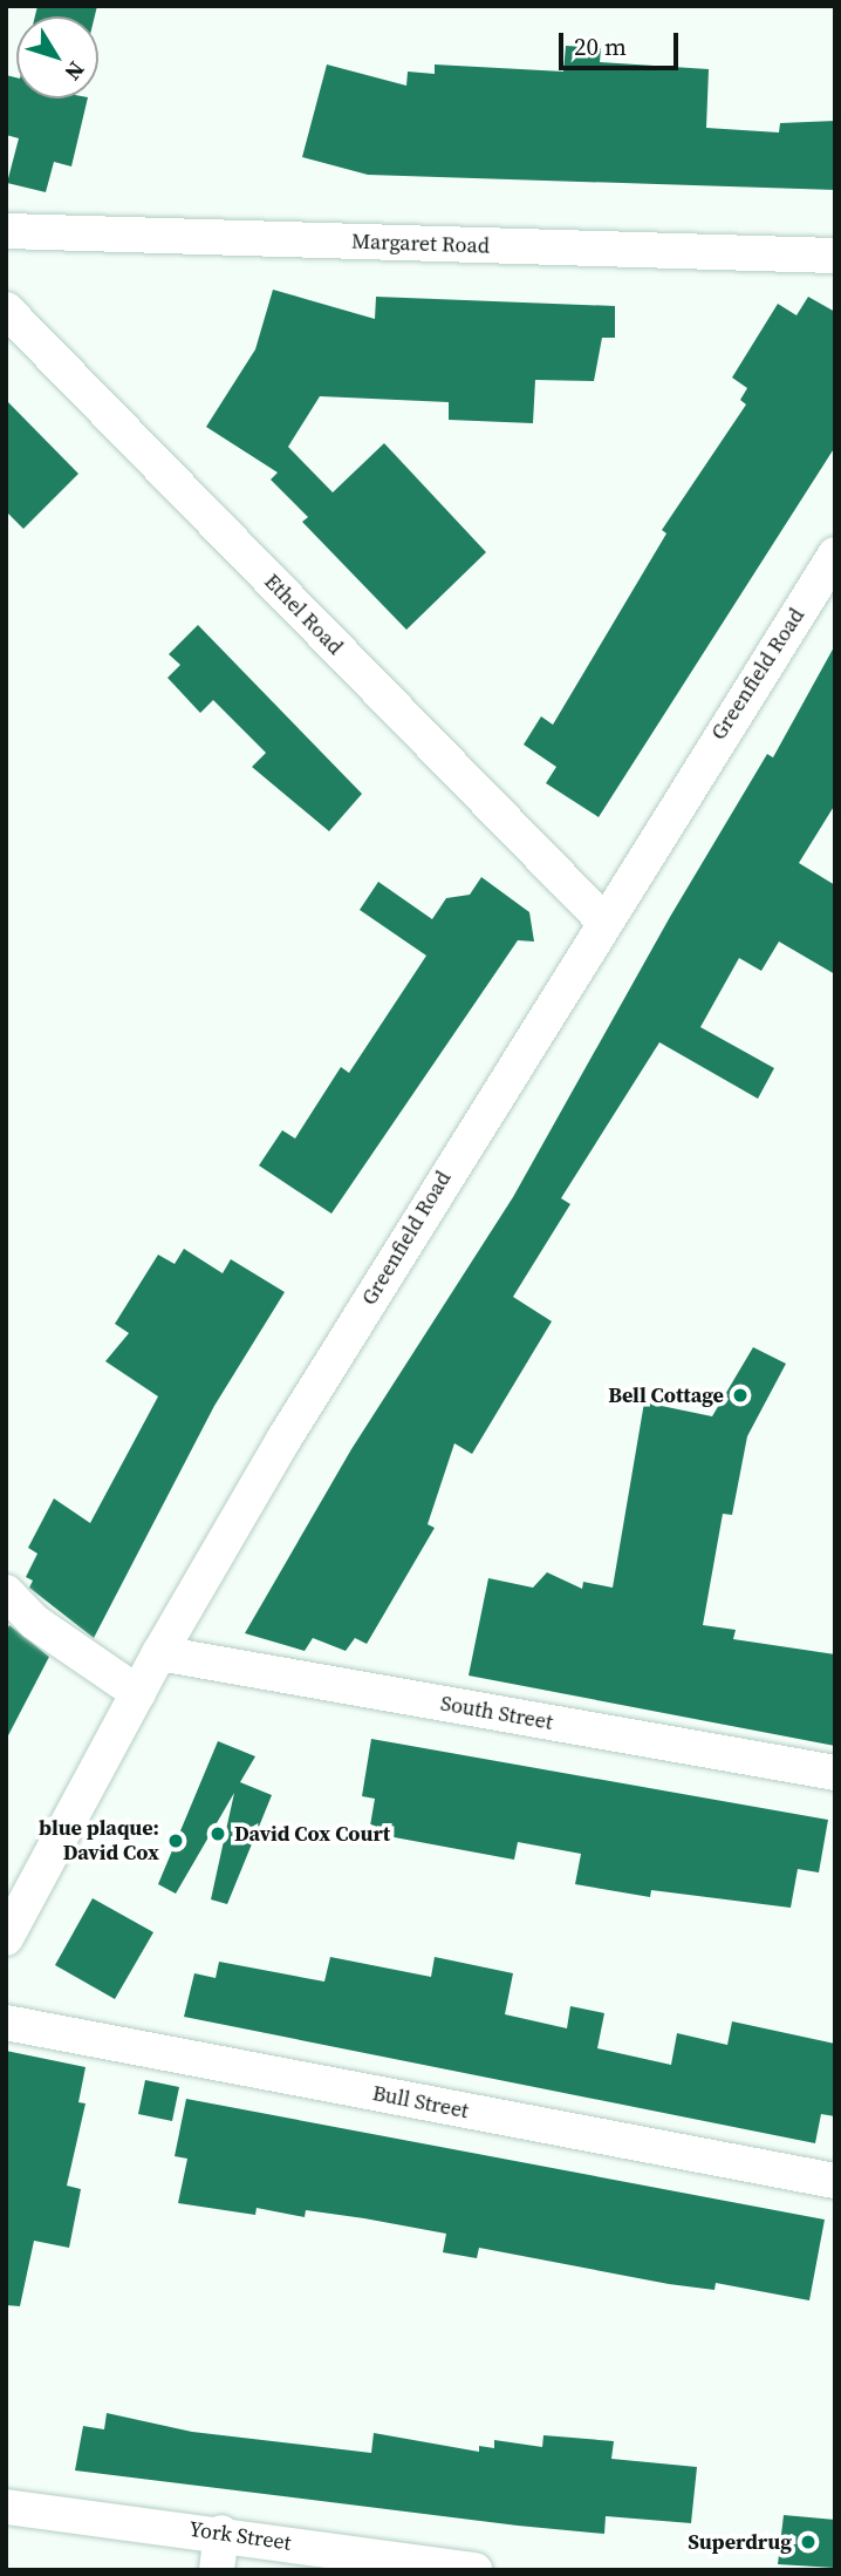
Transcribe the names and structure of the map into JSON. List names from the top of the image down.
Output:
{
  "streets": {
    "street": [
      "Margaret Road",
      "Ethel Road",
      "Greenfield Road",
      "South Street",
      "Bull Street",
      "York Street"
    ]
  },
  "crossings": [
    ["Ethel Road", "Greenfield Road"],
    ["Greenfield Road", "South Street"]
  ],
  "places": [
    "Bell Cottage",
    "David Cox Court",
    "blue plaque: David Cox",
    "Superdrug"
  ],
  "scale_bar": "20 m",
  "north": "bottom right"
}
